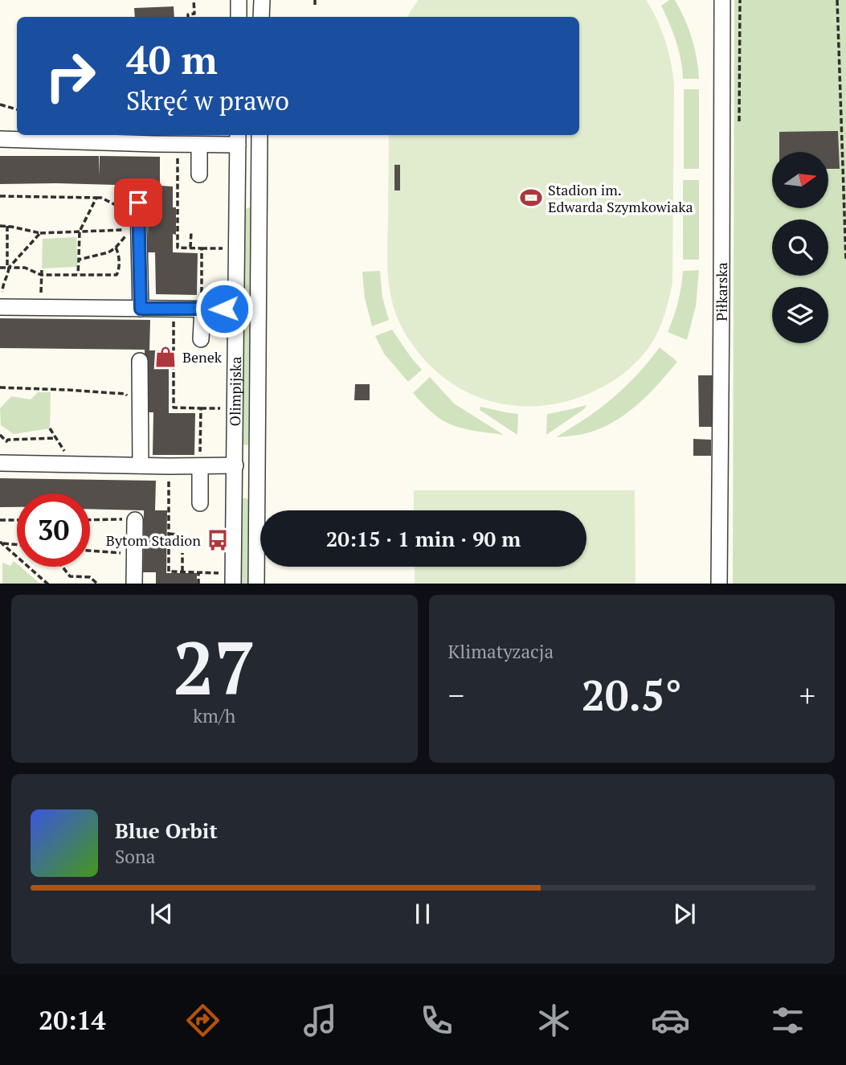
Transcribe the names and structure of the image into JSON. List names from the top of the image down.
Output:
{
  "streets": {
    "street": ["Piłkarska", "Olimpijska"]
  },
  "places": {
    "sports": ["Stadion im. Edwarda Szymkowiaka"],
    "shop": ["Benek"],
    "bus stop": ["Bytom Stadion"]
  },
  "north": "right",
  "page": {
    "turn": ["40 m", "Skręć w prawo"],
    "limit": "30",
    "trip": "20:15 · 1 min · 90 m",
    "tile": [
      ["27", "km/h"],
      "Klimatyzacja"
    ],
    "heat": ["−", "20.5°", "+"],
    "song": ["Blue Orbit", "Sona"],
    "tabs": "20:14"
  }
}
